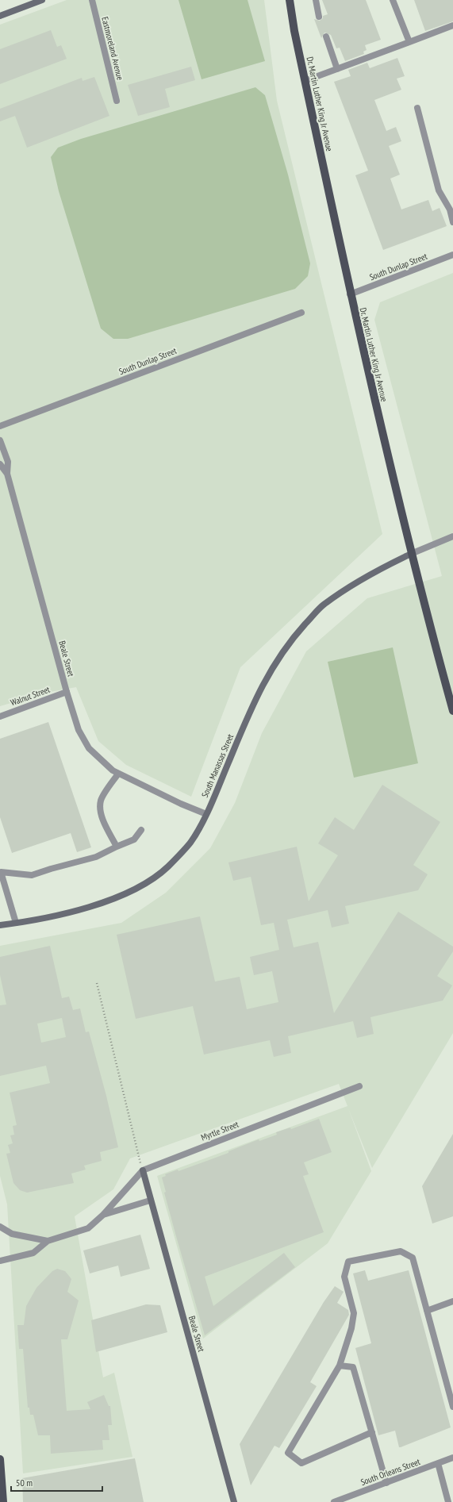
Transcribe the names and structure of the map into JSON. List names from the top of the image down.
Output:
{
  "streets": {
    "main road": ["Dr. Martin Luther King Jr Avenue"],
    "street": [
      "Eastmoreland Avenue",
      "South Dunlap Street",
      "Beale Street",
      "Walnut Street",
      "South Manassas Street",
      "Myrtle Street",
      "South Orleans Street"
    ]
  },
  "crossings": [
    ["Dr. Martin Luther King Jr Avenue", "South Dunlap Street"],
    ["Dr. Martin Luther King Jr Avenue", "South Manassas Street"],
    ["Beale Street", "Walnut Street"],
    ["Beale Street", "South Manassas Street"],
    ["Beale Street", "Myrtle Street"]
  ],
  "scale_bar": "50 m"
}
